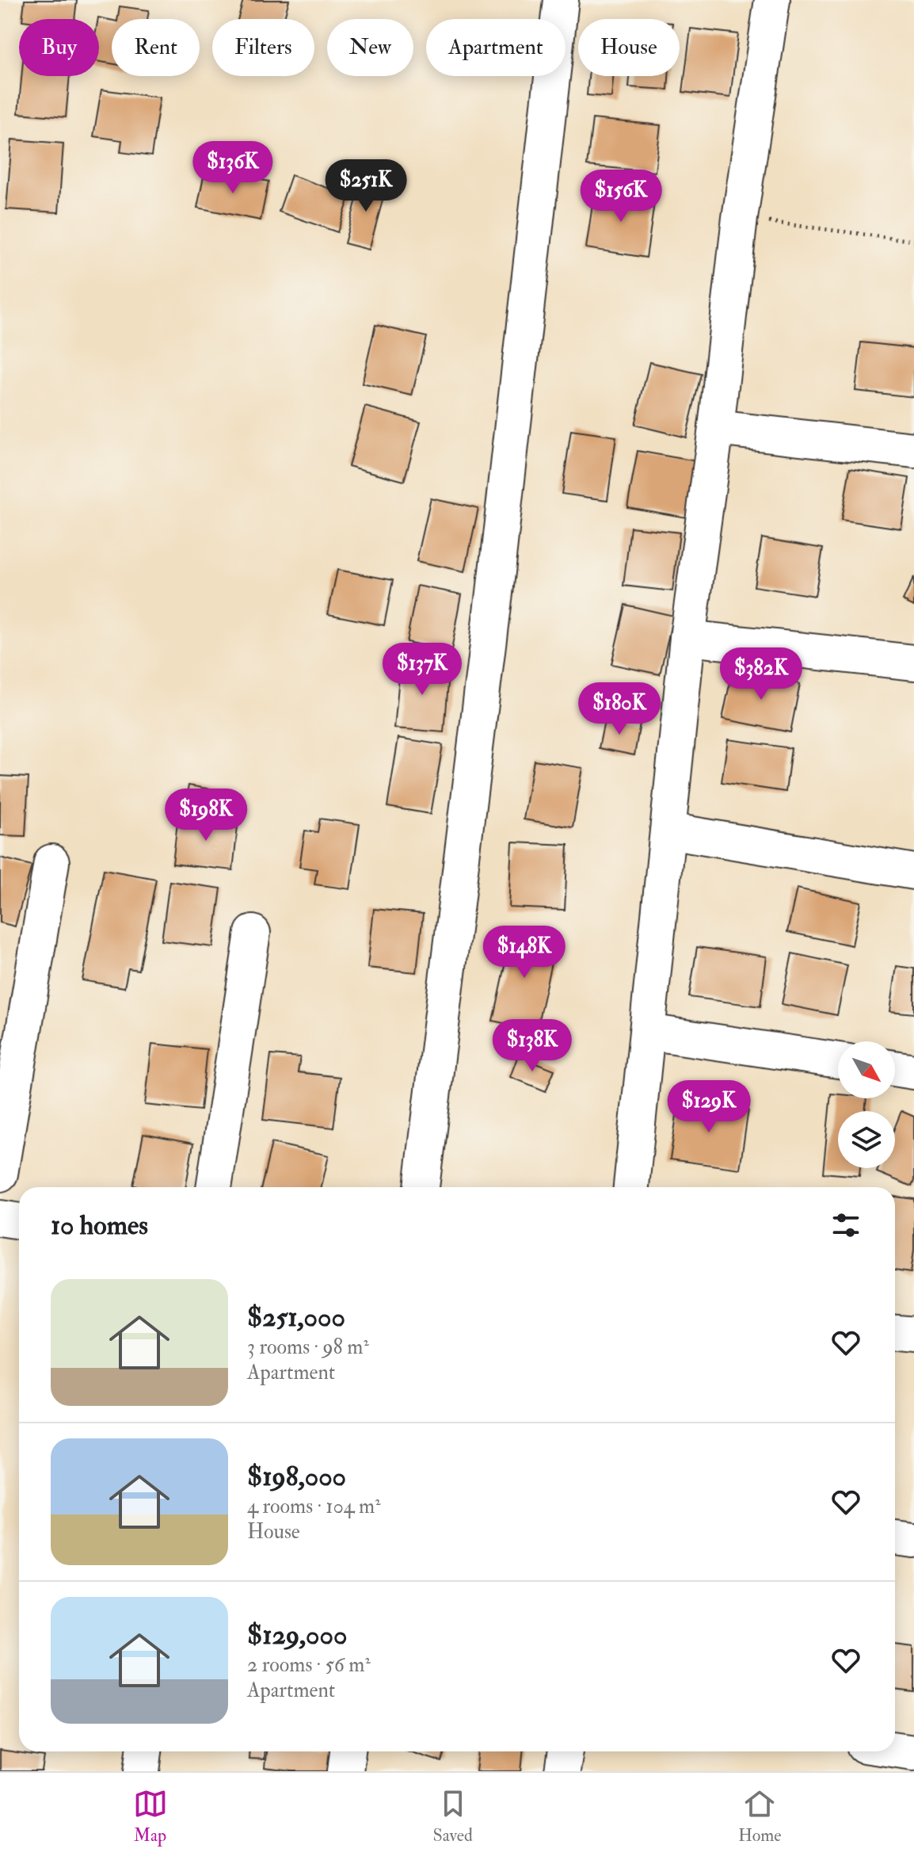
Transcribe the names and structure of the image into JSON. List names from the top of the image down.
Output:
{
  "north": "bottom right",
  "page": {
    "chip": [
      "Buy",
      "Rent",
      "Filters",
      "New",
      "Apartment",
      "House"
    ],
    "price": [
      "$136K",
      "$251K",
      "$156K",
      "$137K",
      "$382K",
      "$180K",
      "$198K",
      "$148K",
      "$138K",
      "$129K"
    ],
    "heading": "10 homes",
    "list": [
      {
        "name": "$251,000",
        "note": "3 rooms · 98 m² · Apartment"
      },
      {
        "name": "$198,000",
        "note": "4 rooms · 104 m² · House"
      },
      {
        "name": "$129,000",
        "note": "2 rooms · 56 m² · Apartment"
      }
    ],
    "tabs": ["Map", "Saved", "Home"]
  }
}
